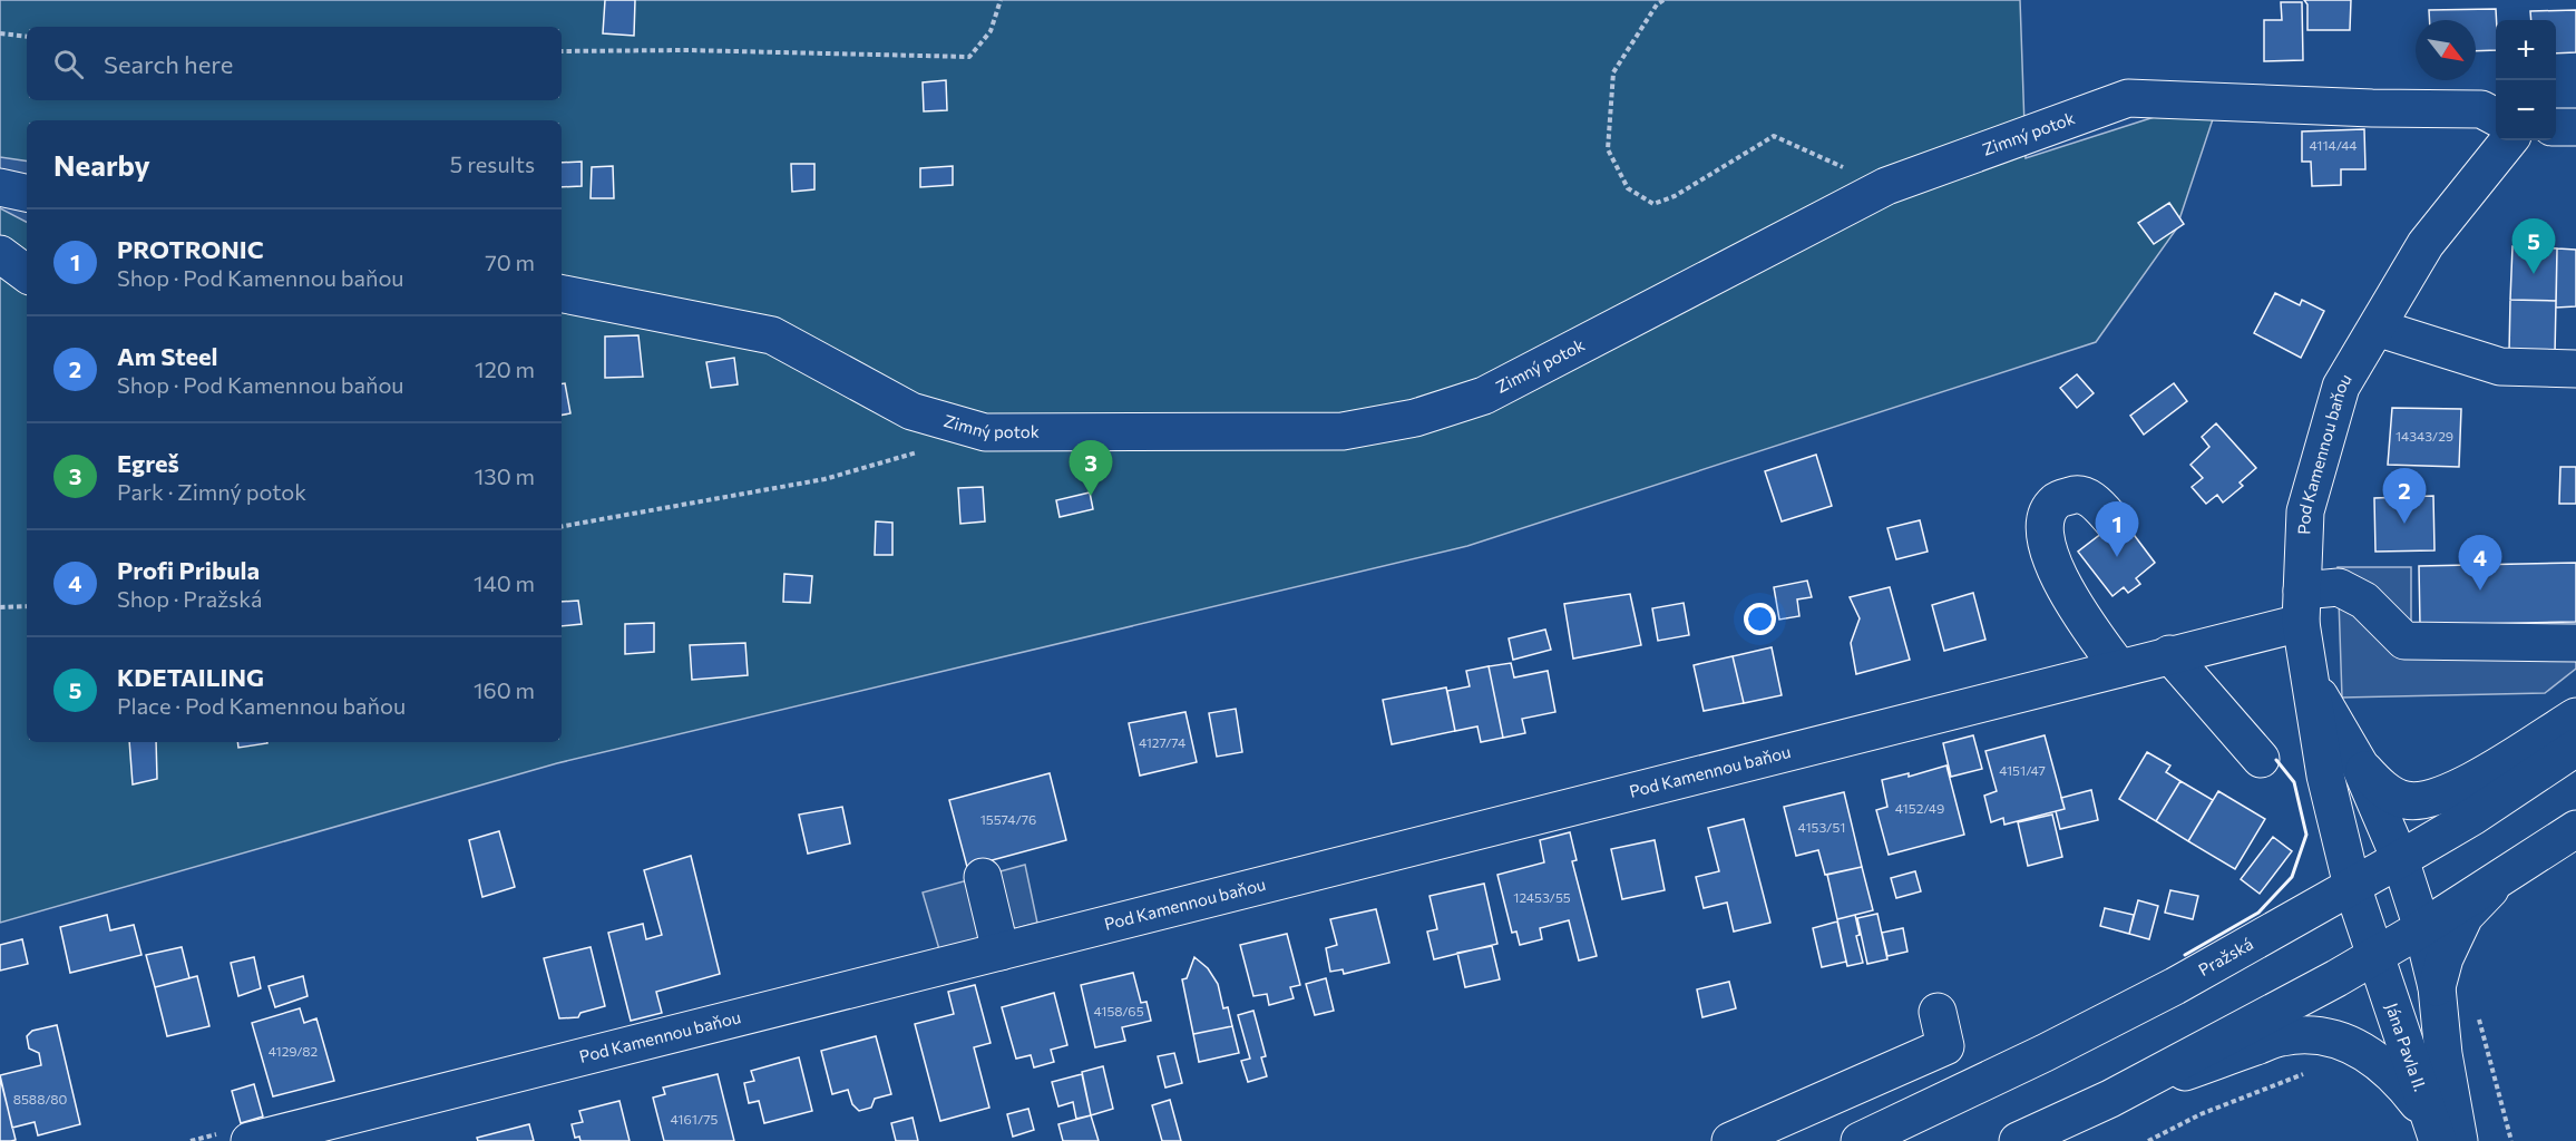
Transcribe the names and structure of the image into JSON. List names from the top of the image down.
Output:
{
  "streets": {
    "street": [
      "Zimný potok",
      "Pod Kamennou baňou",
      "Pražská",
      "Jána Pavla II."
    ]
  },
  "crossings": [
    ["Pod Kamennou baňou", "Pražská"],
    ["Pod Kamennou baňou", "Jána Pavla II."],
    ["Pražská", "Jána Pavla II."]
  ],
  "house_numbers": [
    "4114/44",
    "14343/29",
    "4127/74",
    "4151/47",
    "4152/49",
    "15574/76",
    "4153/51",
    "12453/55",
    "4158/65",
    "4129/82",
    "8588/80",
    "4161/75"
  ],
  "north": "bottom right",
  "page": {
    "map_buttons": ["+", "−"],
    "search": "Search here",
    "heading": ["Nearby", "5 results"],
    "list": [
      {
        "mark": "1",
        "name": "PROTRONIC",
        "note": "Shop · Pod Kamennou baňou",
        "value": "70 m"
      },
      {
        "mark": "2",
        "name": "Am Steel",
        "note": "Shop · Pod Kamennou baňou",
        "value": "120 m"
      },
      {
        "mark": "3",
        "name": "Egreš",
        "note": "Park · Zimný potok",
        "value": "130 m"
      },
      {
        "mark": "4",
        "name": "Profi Pribula",
        "note": "Shop · Pražská",
        "value": "140 m"
      },
      {
        "mark": "5",
        "name": "KDETAILING",
        "note": "Place · Pod Kamennou baňou",
        "value": "160 m"
      }
    ],
    "pins": [
      "5",
      "3",
      "2",
      "1",
      "4"
    ]
  }
}
